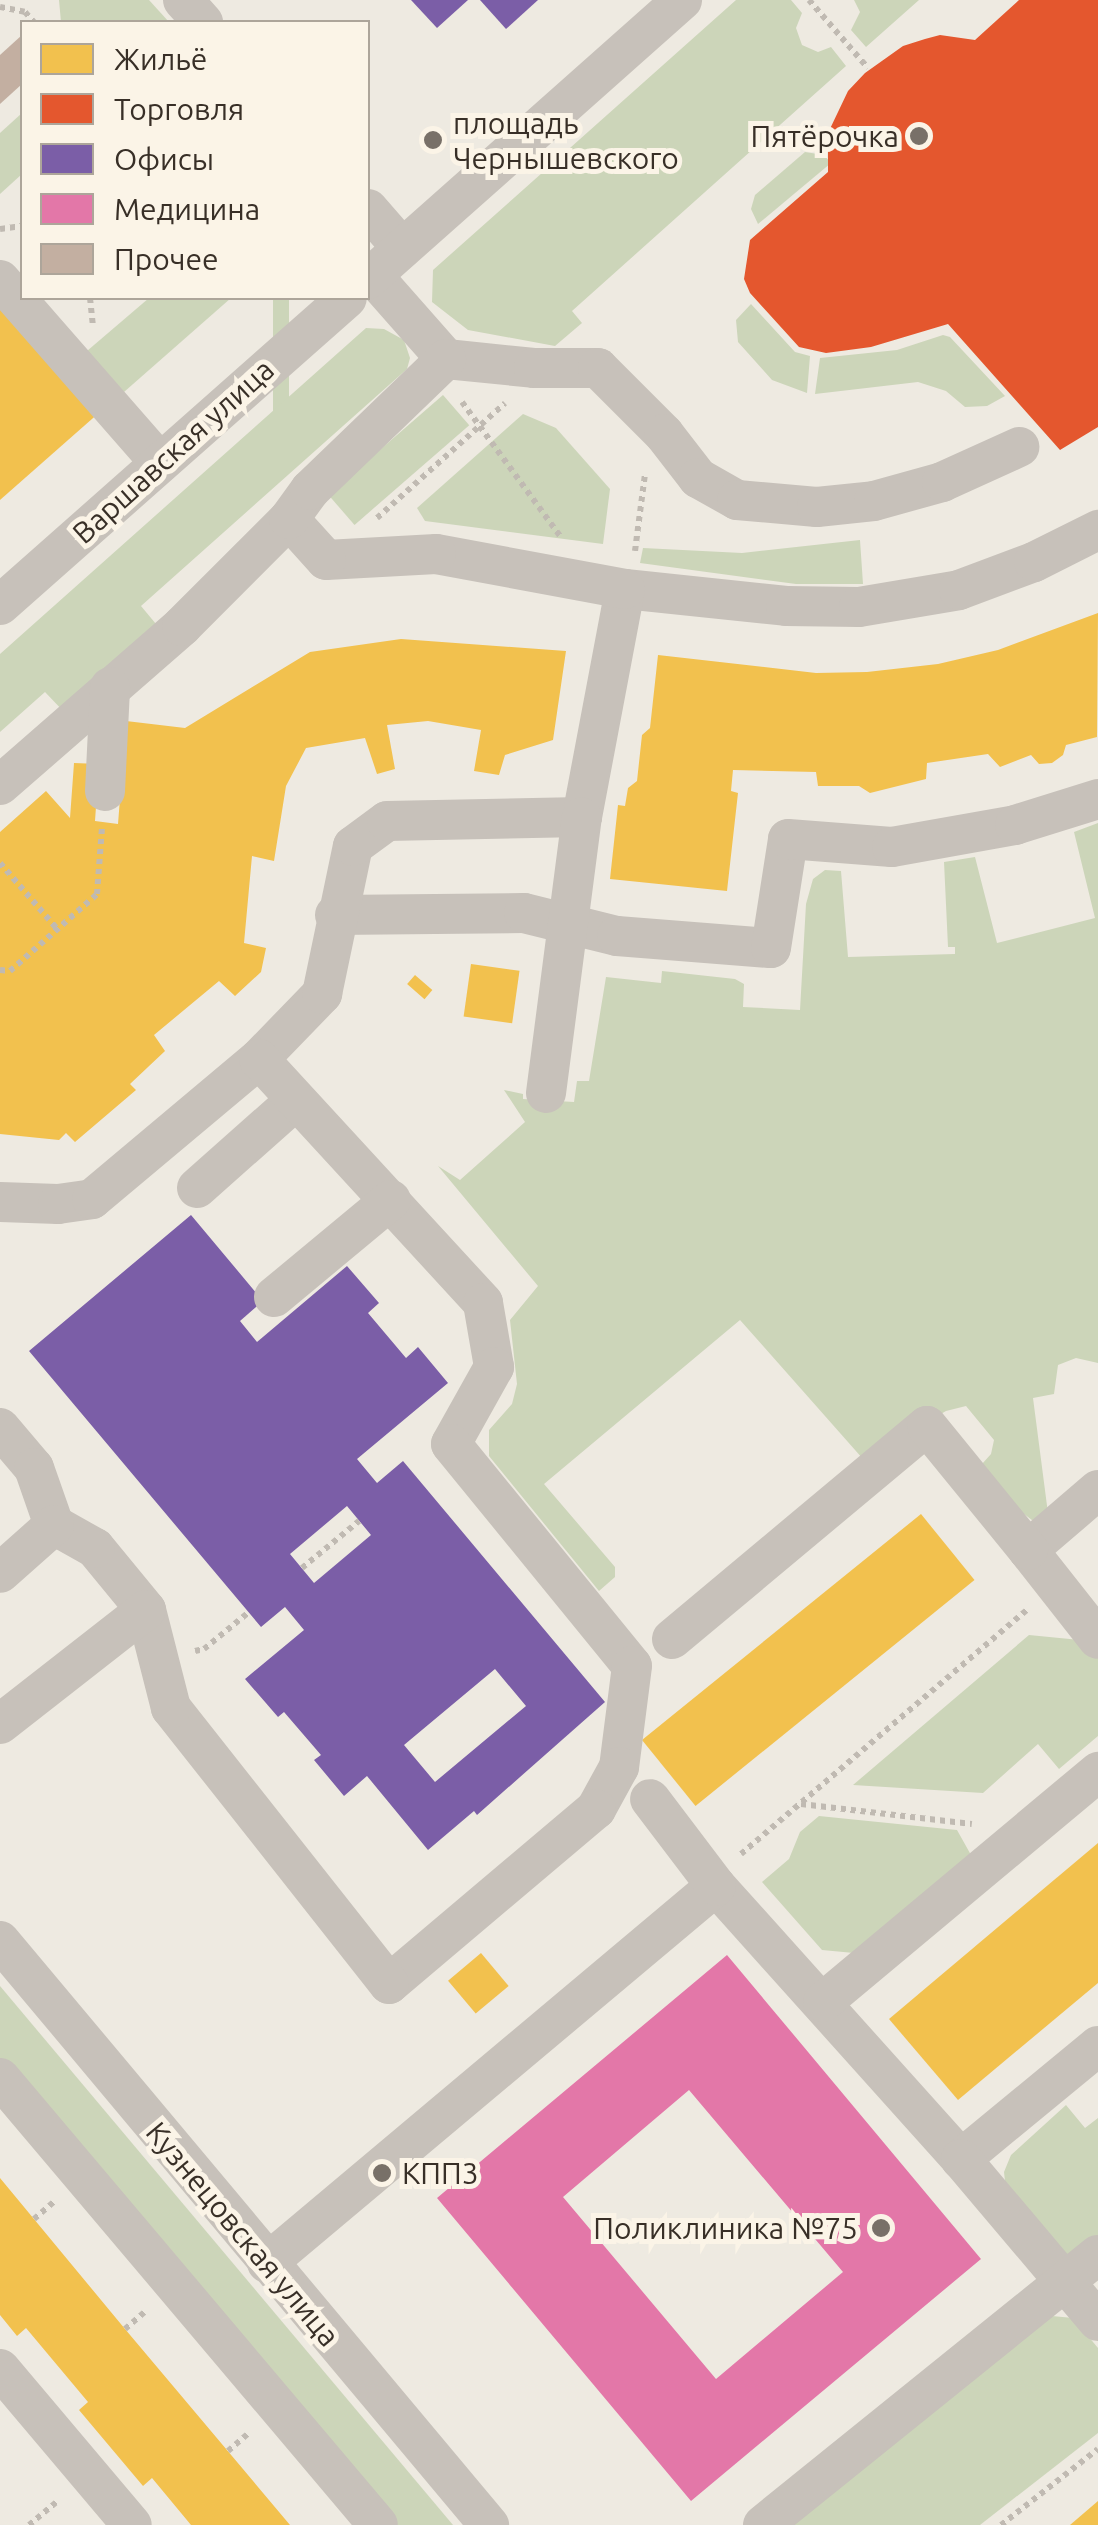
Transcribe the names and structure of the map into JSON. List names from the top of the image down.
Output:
{
  "streets": {
    "street": ["Варшавская улица", "Кузнецовская улица"]
  },
  "places": [
    "Пятёрочка",
    "площадь Чернышевского",
    "КПП3",
    "Поликлиника №75"
  ],
  "legend": [
    "Жильё",
    "Торговля",
    "Офисы",
    "Медицина",
    "Прочее"
  ]
}
